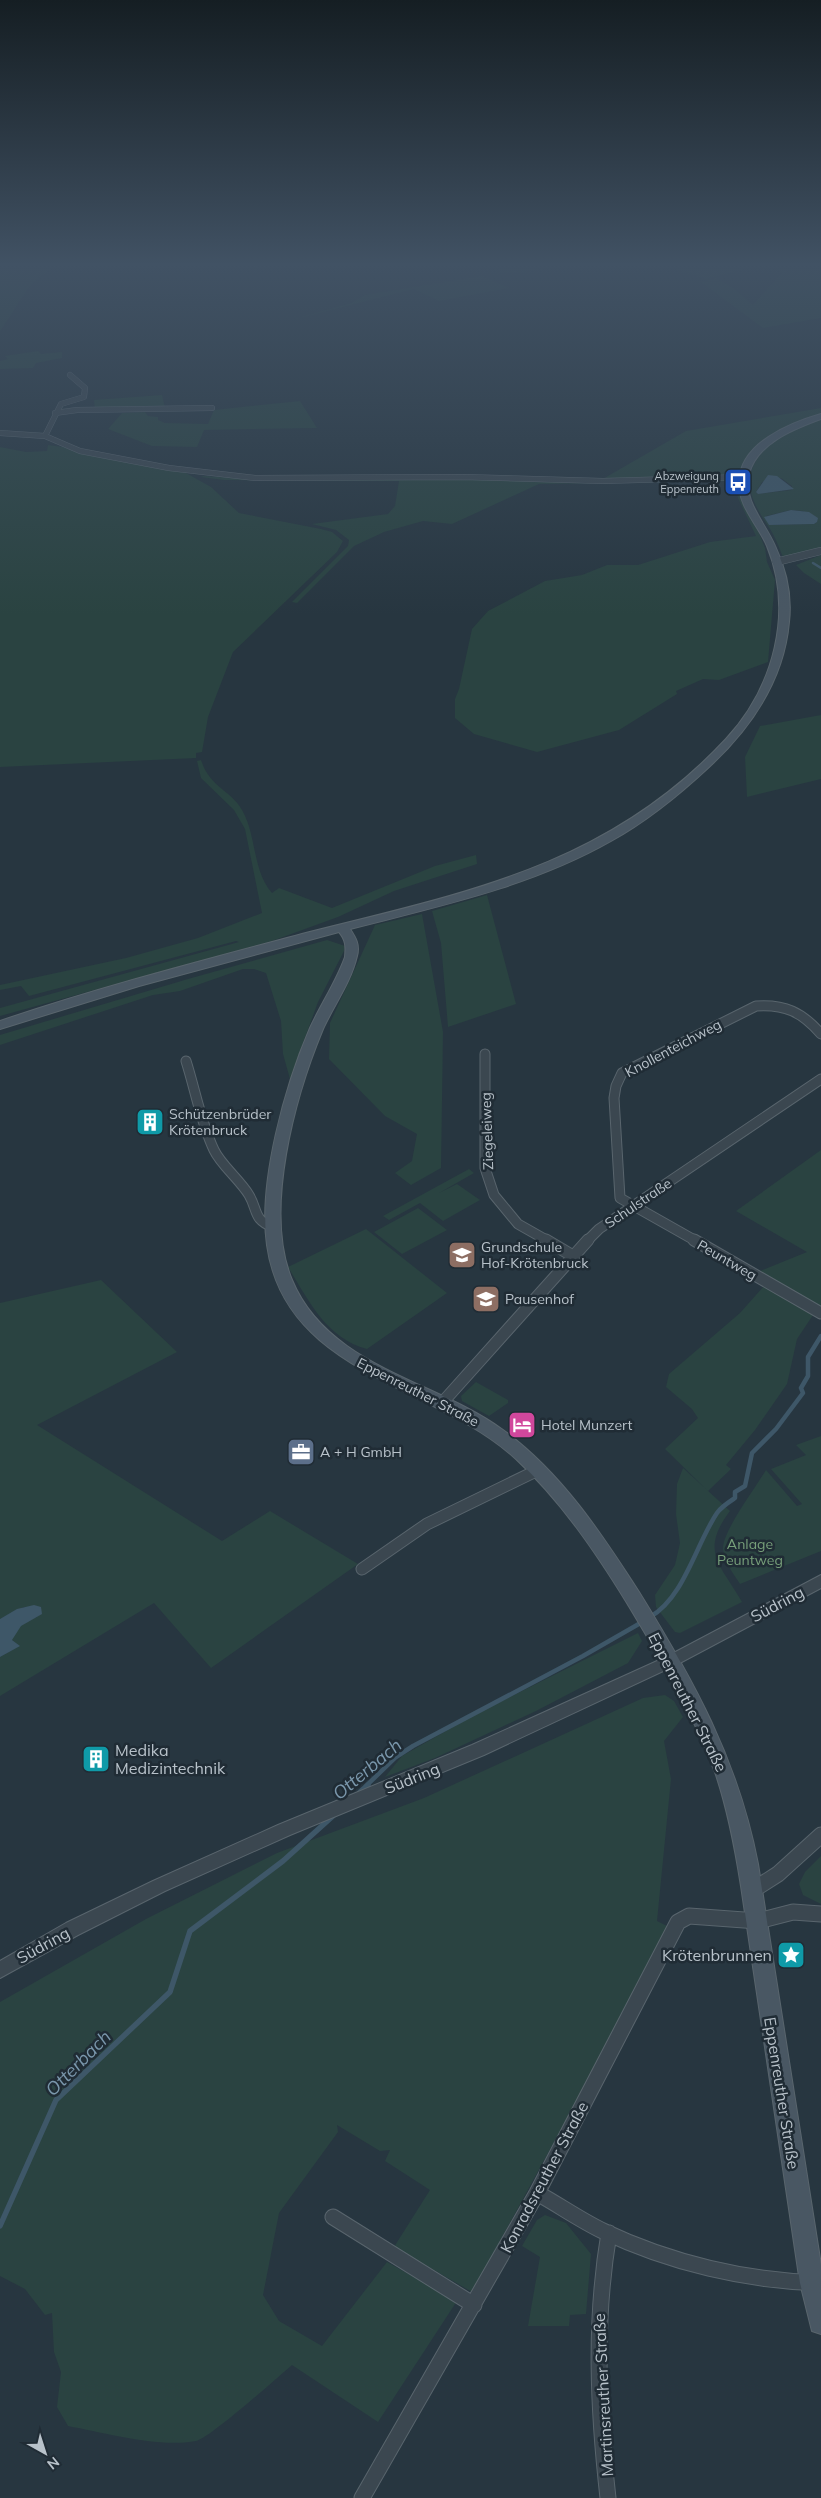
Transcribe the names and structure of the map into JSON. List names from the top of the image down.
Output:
{
  "streets": {
    "main road": ["Eppenreuther Straße"],
    "street": [
      "Knollenteichweg",
      "Ziegeleiweg",
      "Schulstraße",
      "Peuntweg",
      "Südring",
      "Konradsreuther Straße",
      "Martinsreuther Straße"
    ]
  },
  "crossings": [
    ["Knollenteichweg", "Schulstraße"],
    ["Knollenteichweg", "Peuntweg"],
    ["Ziegeleiweg", "Schulstraße"],
    ["Schulstraße", "Peuntweg"],
    ["Schulstraße", "Eppenreuther Straße"],
    ["Eppenreuther Straße", "Südring"],
    ["Eppenreuther Straße", "Konradsreuther Straße"]
  ],
  "water": ["Otterbach"],
  "parks": ["Anlage Peuntweg"],
  "places": {
    "bus stop": ["Abzweigung Eppenreuth"],
    "building": ["Schützenbrüder Krötenbruck", "Medika Medizintechnik"],
    "school or university": ["Grundschule Hof-Krötenbruck", "Pausenhof"],
    "hotel": ["Hotel Munzert"],
    "office": ["A + H GmbH"],
    "place": ["Krötenbrunnen"]
  },
  "north": "bottom right"
}
